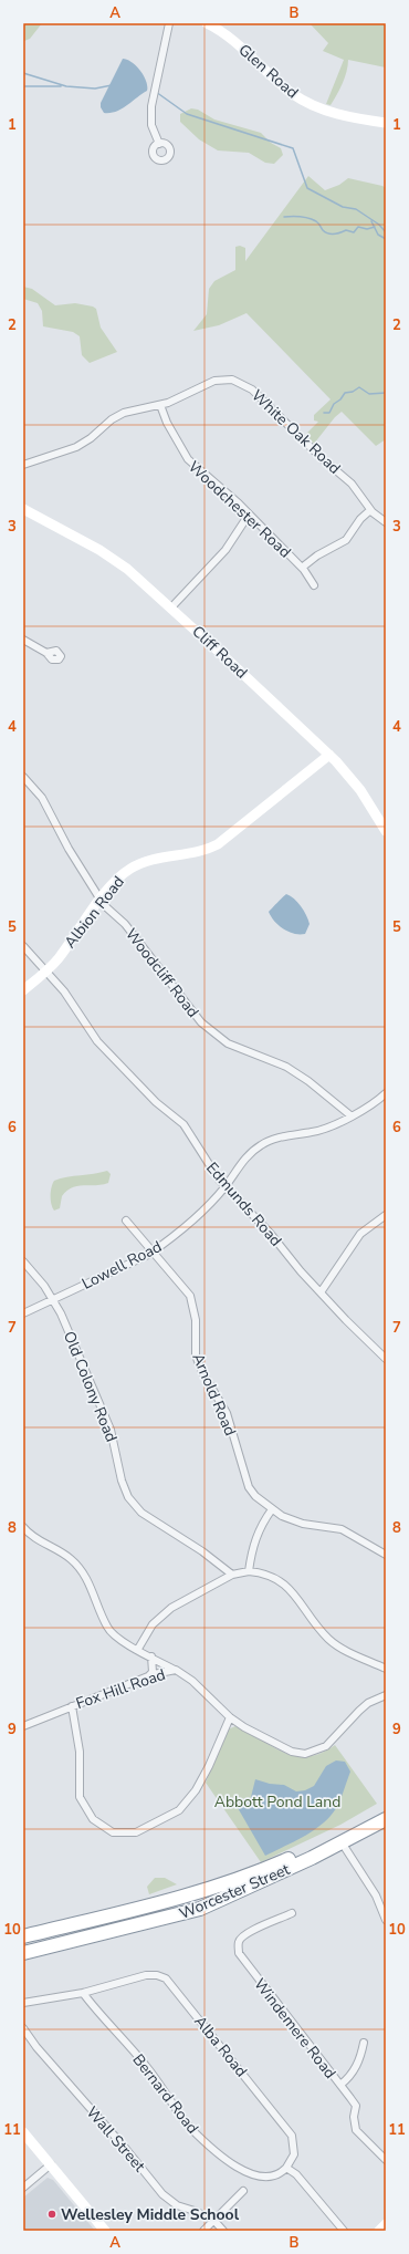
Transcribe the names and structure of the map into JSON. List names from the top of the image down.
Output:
{
  "streets": {
    "highway": ["Worcester Street"],
    "street": [
      "Glen Road",
      "White Oak Road",
      "Woodchester Road",
      "Cliff Road",
      "Albion Road",
      "Woodcliff Road",
      "Edmunds Road",
      "Lowell Road",
      "Old Colony Road",
      "Arnold Road",
      "Fox Hill Road",
      "Windemere Road",
      "Alba Road",
      "Bernard Road",
      "Wall Street"
    ]
  },
  "crossings": [
    ["White Oak Road", "Woodchester Road"],
    ["Cliff Road", "Albion Road"],
    ["Albion Road", "Woodcliff Road"],
    ["Albion Road", "Edmunds Road"],
    ["Woodcliff Road", "Lowell Road"],
    ["Edmunds Road", "Lowell Road"],
    ["Lowell Road", "Old Colony Road"],
    ["Lowell Road", "Arnold Road"],
    ["Alba Road", "Bernard Road"]
  ],
  "parks": ["Abbott Pond Land"],
  "places": ["Wellesley Middle School"],
  "grid": {
    "columns": ["A", "B"],
    "rows": [
      "1",
      "2",
      "3",
      "4",
      "5",
      "6",
      "7",
      "8",
      "9",
      "10",
      "11"
    ]
  }
}
